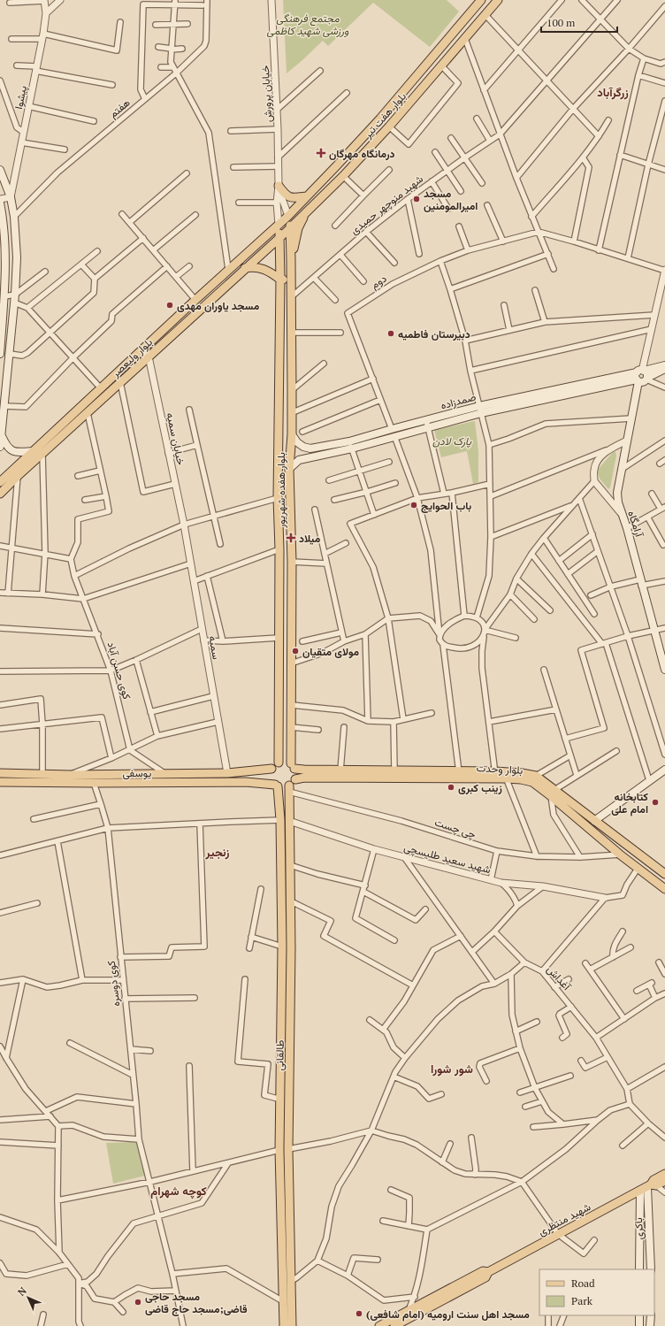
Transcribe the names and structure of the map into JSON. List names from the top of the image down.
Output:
{
  "streets": {
    "main road": [
      "بلوار هفت تیر",
      "بلوار ولیعصر",
      "صمدزاده",
      "بلوار هفده شهریور",
      "آرامگاه",
      "بلوار وحدت",
      "یوسفی",
      "طالقانی",
      "شهید منتظری",
      "باکری"
    ],
    "street": [
      "خیابان پرورش",
      "پیشوا",
      "هفتم",
      "شهبد منوچهر حمیدی",
      "دوم",
      "خیابان سمیه",
      "سمیه",
      "کوی حسن آباد",
      "چی چست",
      "شهید سعید طلیسچی",
      "آغداش",
      "کوی دوسره"
    ]
  },
  "crossings": [
    ["خیابان پرورش", "بلوار هفت تیر"],
    ["خیابان پرورش", "بلوار ولیعصر"],
    ["خیابان پرورش", "بلوار هفده شهریور"],
    ["بلوار هفت تیر", "بلوار ولیعصر"],
    ["بلوار هفت تیر", "بلوار هفده شهریور"],
    ["شهبد منوچهر حمیدی", "بلوار هفده شهریور"],
    ["دوم", "صمدزاده"],
    ["بلوار ولیعصر", "خیابان سمیه"],
    ["بلوار ولیعصر", "بلوار هفده شهریور"],
    ["صمدزاده", "بلوار هفده شهریور"],
    ["صمدزاده", "آرامگاه"],
    ["خیابان سمیه", "سمیه"],
    ["بلوار هفده شهریور", "بلوار وحدت"],
    ["بلوار هفده شهریور", "یوسفی"],
    ["بلوار هفده شهریور", "چی چست"],
    ["بلوار هفده شهریور", "طالقانی"],
    ["سمیه", "یوسفی"],
    ["بلوار وحدت", "یوسفی"],
    ["بلوار وحدت", "چی چست"],
    ["بلوار وحدت", "طالقانی"],
    ["یوسفی", "چی چست"],
    ["یوسفی", "کوی دوسره"],
    ["یوسفی", "طالقانی"],
    ["چی چست", "طالقانی"],
    ["شهید سعید طلیسچی", "طالقانی"],
    ["شهید منتظری", "باکری"]
  ],
  "districts": [
    "زرگرآباد",
    "زنجیر",
    "شور شورا",
    "کوچه شهرام"
  ],
  "parks": ["مجتمع فرهنگی ورزشی شهید کاظمی", "پارک لادن"],
  "places": {
    "health": ["درمانگاه مهرگان", "میلاد"],
    "other": [
      "مسجد امیرالمومنین",
      "مسجد یاوران مهدی",
      "دبیرستان فاطمیه",
      "باب الحوایج",
      "مولای متقیان",
      "زینب کبری",
      "کتابخانه امام علی",
      "مسجد حاجی قاضی;مسجد حاج قاضی",
      "مسجد اهل سنت ارومیه (امام شافعی)"
    ]
  },
  "legend": ["Road", "Park"],
  "scale_bar": "100 m",
  "north": "top left"
}
